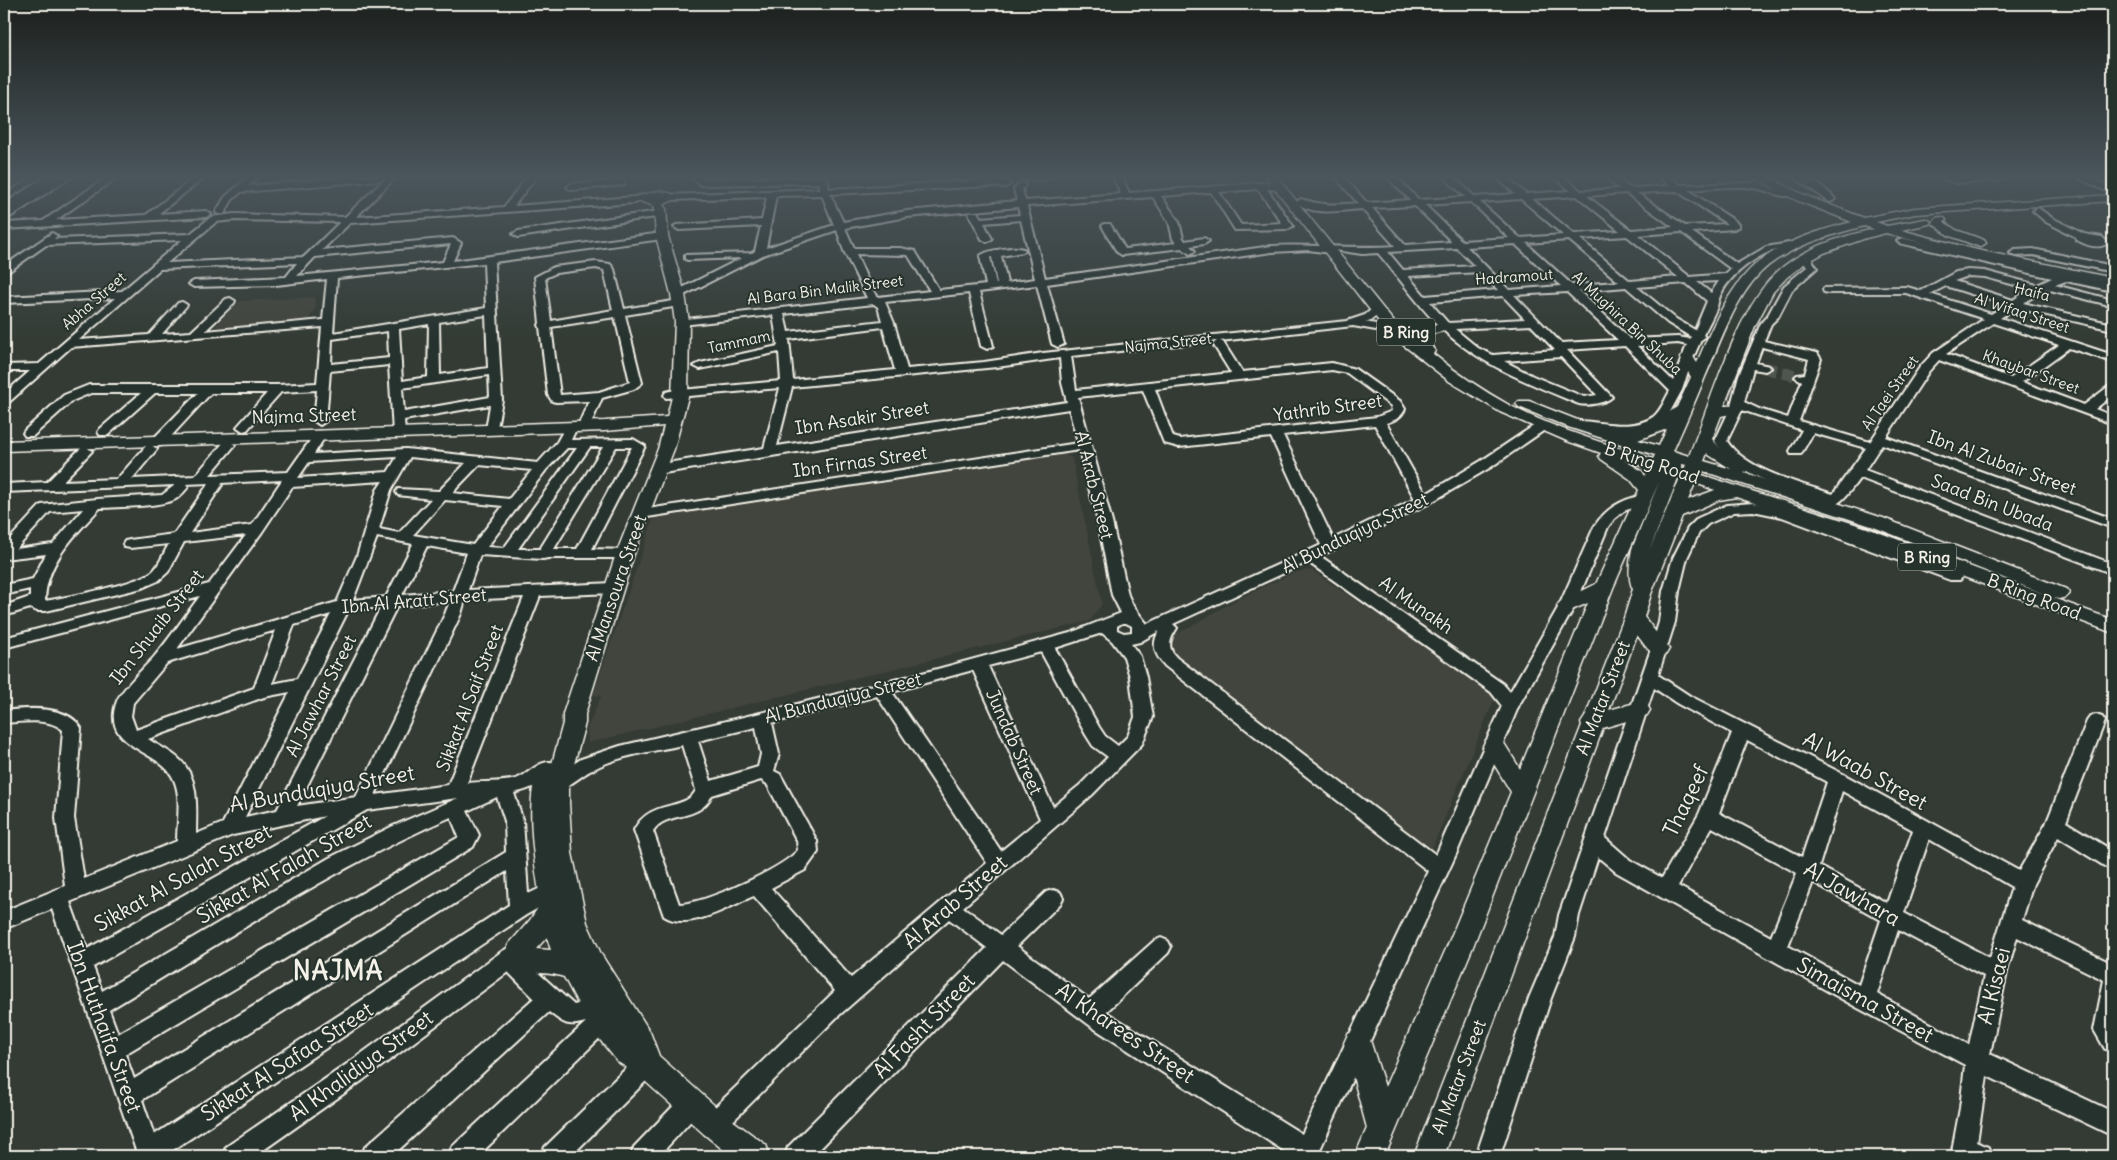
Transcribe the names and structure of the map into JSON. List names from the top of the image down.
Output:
{
  "streets": {
    "main road": [
      "B Ring",
      "Najma Street",
      "B Ring Road",
      "Al Mansoura Street",
      "Al Matar Street"
    ],
    "street": [
      "Hadramout",
      "Al Bara Bin Malik Street",
      "Haifa",
      "Abha Street",
      "Al Wifaq Street",
      "Al Mughira Bin Shuba",
      "Tammam",
      "Khaybar Street",
      "Al Taei Street",
      "Yathrib Street",
      "Ibn Asakir Street",
      "Ibn Firnas Street",
      "Ibn Al Zubair Street",
      "Al Arab Street",
      "Saad Bin Ubada",
      "Al Bunduqiya Street",
      "Ibn Al Aratt Street",
      "Al Munakh",
      "Ibn Shuaib Street",
      "Al Jawhar Street",
      "Sikkat Al Saif Street",
      "Jundab Street",
      "Al Waab Street",
      "Thaqeef",
      "Sikkat Al Falah Street",
      "Sikkat Al Salah Street",
      "Al Jawhara",
      "Al Kisaei",
      "Simaisma Street",
      "Al Fasht Street",
      "Ibn Huthaifa Street",
      "Al Kharees Street",
      "Sikkat Al Safaa Street",
      "Al Khalidiya Street"
    ]
  },
  "crossings": [
    ["Hadramout", "Al Mughira Bin Shuba"],
    ["Hadramout", "Al Matar Street"],
    ["Al Bara Bin Malik Street", "B Ring Road"],
    ["Al Bara Bin Malik Street", "Al Arab Street"],
    ["Al Bara Bin Malik Street", "Al Mansoura Street"],
    ["Haifa", "Al Taei Street"],
    ["Al Wifaq Street", "Al Taei Street"],
    ["Al Mughira Bin Shuba", "Al Matar Street"],
    ["Najma Street", "B Ring Road"],
    ["Najma Street", "Al Arab Street"],
    ["Najma Street", "Al Mansoura Street"],
    ["Najma Street", "Ibn Shuaib Street"],
    ["Khaybar Street", "Al Taei Street"],
    ["Al Taei Street", "B Ring Road"],
    ["Al Taei Street", "Ibn Al Zubair Street"],
    ["Al Taei Street", "Saad Bin Ubada"],
    ["Yathrib Street", "Ibn Asakir Street"],
    ["Yathrib Street", "Al Arab Street"],
    ["Ibn Asakir Street", "Al Arab Street"],
    ["Ibn Asakir Street", "Al Mansoura Street"],
    ["Ibn Firnas Street", "Al Arab Street"],
    ["Ibn Firnas Street", "Al Mansoura Street"],
    ["B Ring Road", "Al Bunduqiya Street"],
    ["B Ring Road", "Al Matar Street"],
    ["Al Arab Street", "Al Bunduqiya Street"],
    ["Al Arab Street", "Al Mansoura Street"],
    ["Al Arab Street", "Jundab Street"],
    ["Al Arab Street", "Al Kharees Street"],
    ["Al Bunduqiya Street", "Al Mansoura Street"],
    ["Al Bunduqiya Street", "Al Munakh"],
    ["Al Bunduqiya Street", "Al Jawhar Street"],
    ["Al Bunduqiya Street", "Sikkat Al Saif Street"],
    ["Al Bunduqiya Street", "Jundab Street"],
    ["Al Bunduqiya Street", "Sikkat Al Falah Street"],
    ["Al Bunduqiya Street", "Sikkat Al Salah Street"],
    ["Al Bunduqiya Street", "Ibn Huthaifa Street"],
    ["Al Mansoura Street", "Ibn Al Aratt Street"],
    ["Al Mansoura Street", "Sikkat Al Safaa Street"],
    ["Al Mansoura Street", "Al Khalidiya Street"],
    ["Ibn Al Aratt Street", "Ibn Shuaib Street"],
    ["Ibn Al Aratt Street", "Al Jawhar Street"],
    ["Ibn Al Aratt Street", "Sikkat Al Saif Street"],
    ["Sikkat Al Saif Street", "Sikkat Al Falah Street"],
    ["Al Matar Street", "Al Waab Street"],
    ["Al Matar Street", "Simaisma Street"],
    ["Al Waab Street", "Thaqeef"],
    ["Al Waab Street", "Al Kisaei"],
    ["Thaqeef", "Al Jawhara"],
    ["Thaqeef", "Simaisma Street"],
    ["Sikkat Al Falah Street", "Ibn Huthaifa Street"],
    ["Sikkat Al Salah Street", "Ibn Huthaifa Street"],
    ["Al Jawhara", "Al Kisaei"],
    ["Al Kisaei", "Simaisma Street"],
    ["Al Fasht Street", "Al Kharees Street"],
    ["Ibn Huthaifa Street", "Sikkat Al Safaa Street"]
  ],
  "districts": ["NAJMA"]
}
